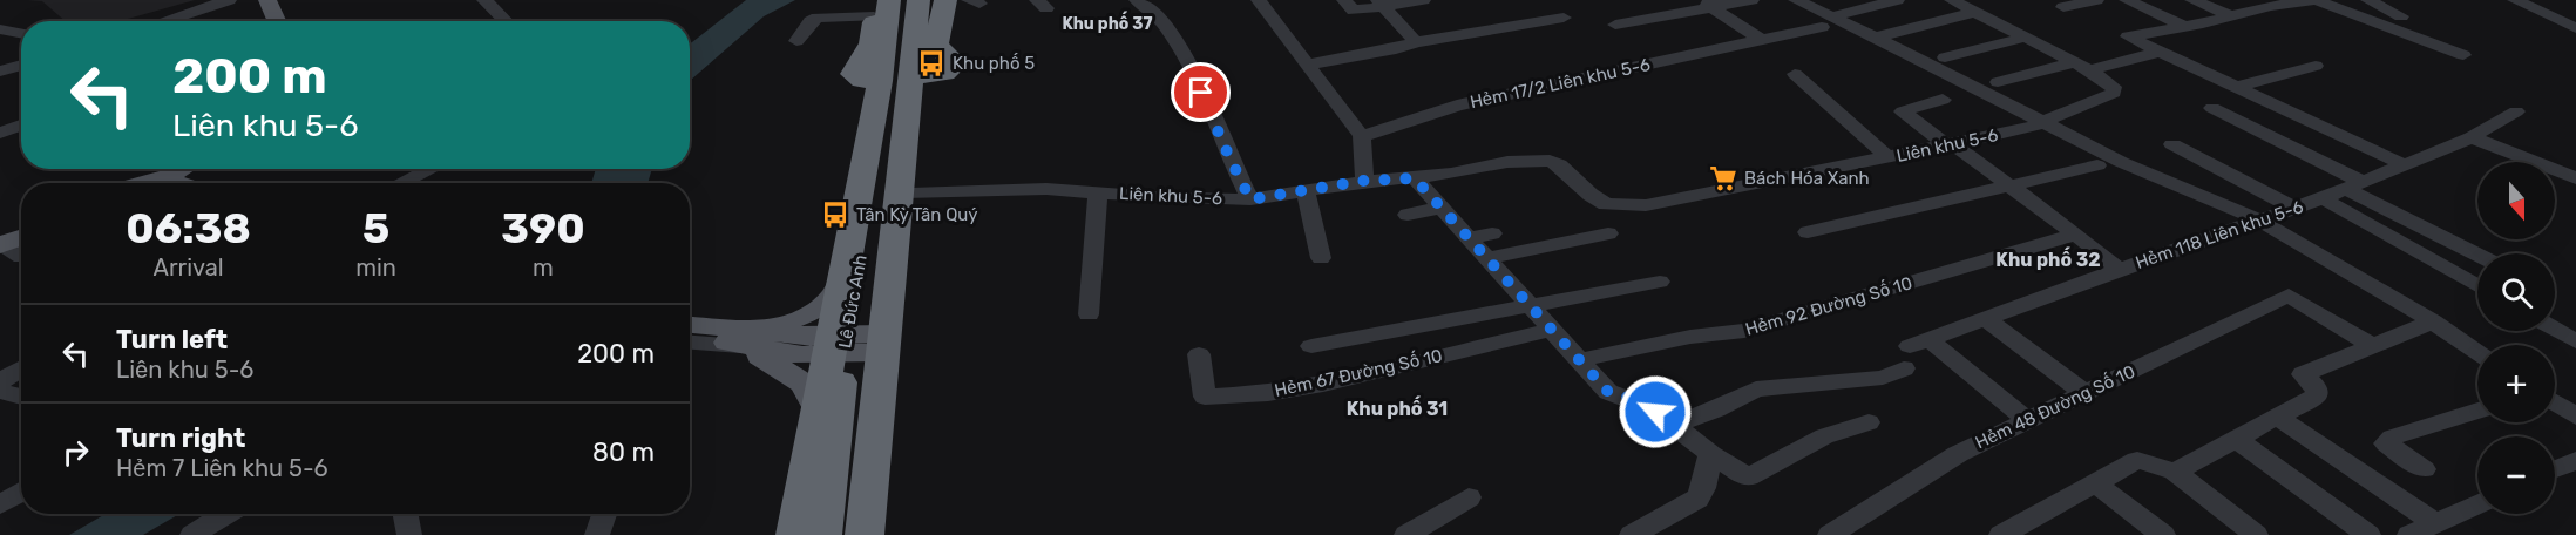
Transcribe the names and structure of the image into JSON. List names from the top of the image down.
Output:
{
  "streets": {
    "highway": ["Lê Đức Anh"],
    "street": [
      "Hẻm 17/2 Liên khu 5-6",
      "Liên khu 5-6",
      "Hẻm 118 Liên khu 5-6",
      "Hẻm 92 Đường Số 10",
      "Hẻm 67 Đường Số 10",
      "Hẻm 48 Đường Số 10"
    ]
  },
  "crossings": [
    ["Liên khu 5-6", "Hẻm 118 Liên khu 5-6"],
    ["Liên khu 5-6", "Lê Đức Anh"],
    ["Hẻm 118 Liên khu 5-6", "Hẻm 92 Đường Số 10"]
  ],
  "districts": ["Khu phố 37", "Khu phố 32", "Khu phố 31"],
  "places": {
    "bus stop": ["Khu phố 5", "Tân Kỳ Tân Quý"],
    "supermarket": ["Bách Hóa Xanh"]
  },
  "north": "bottom",
  "page": {
    "turn": ["200 m", "Liên khu 5-6"],
    "map_buttons": ["+", "−"],
    "eta": [
      "06:38",
      "Arrival",
      "5",
      "min",
      "390",
      "m"
    ],
    "list": [
      {
        "name": "Turn left",
        "note": "Liên khu 5-6",
        "value": "200 m"
      },
      {
        "name": "Turn right",
        "note": "Hẻm 7 Liên khu 5-6",
        "value": "80 m"
      }
    ]
  }
}
